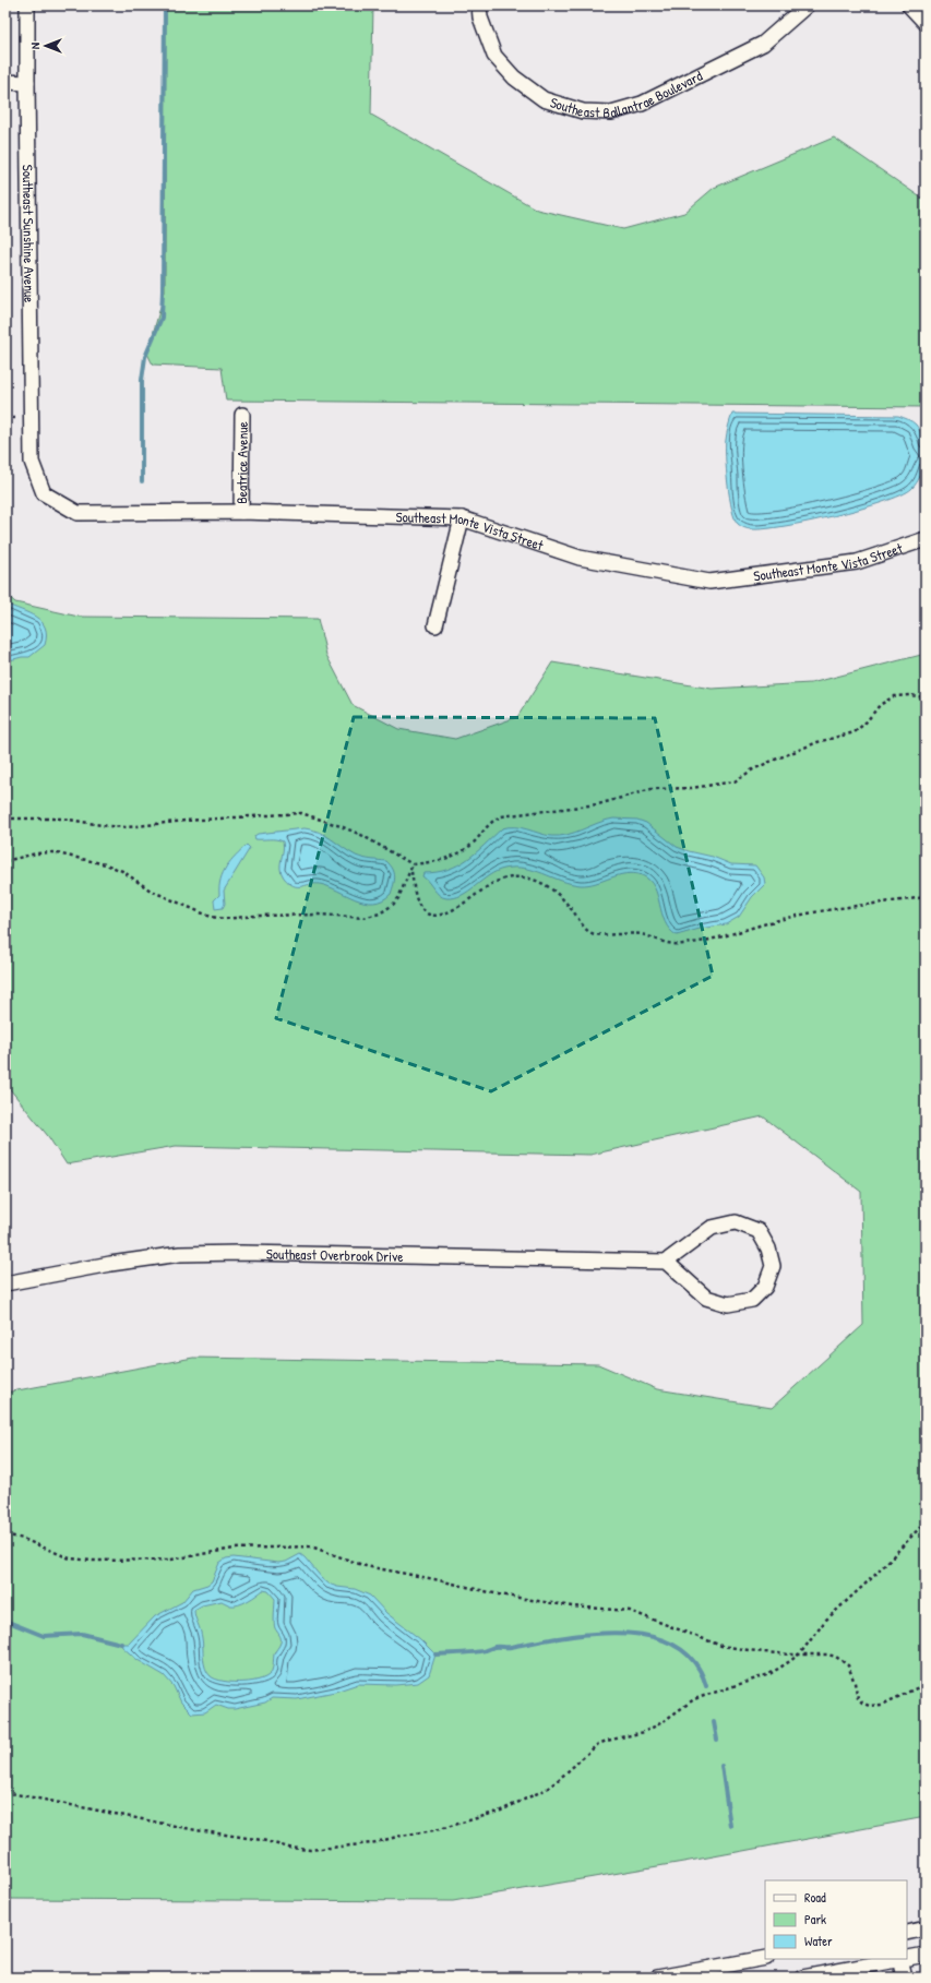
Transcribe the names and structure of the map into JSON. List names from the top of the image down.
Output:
{
  "streets": {
    "street": [
      "Southeast Ballantrae Boulevard",
      "Southeast Sunshine Avenue",
      "Beatrice Avenue",
      "Southeast Monte Vista Street",
      "Southeast Overbrook Drive"
    ]
  },
  "crossings": [
    ["Southeast Sunshine Avenue", "Southeast Monte Vista Street"],
    ["Beatrice Avenue", "Southeast Monte Vista Street"]
  ],
  "legend": ["Road", "Park", "Water"],
  "north": "left"
}
